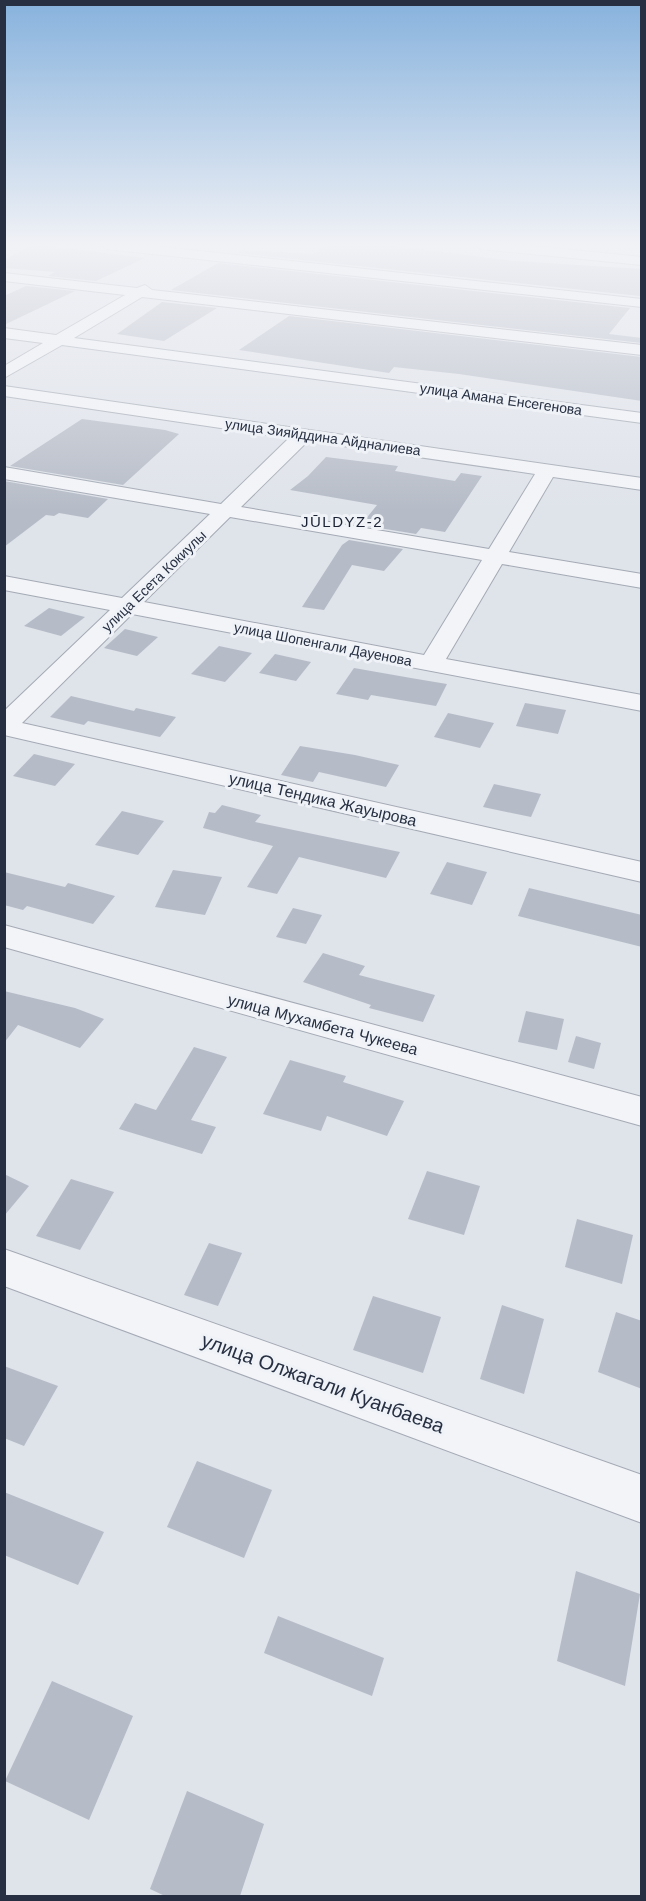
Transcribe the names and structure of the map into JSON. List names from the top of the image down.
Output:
{
  "streets": {
    "street": [
      "улица Амана Енсегенова",
      "улица Зияйддина Айдналиева",
      "улица Есета Кокиулы",
      "улица Шопенгали Дауенова",
      "улица Тендика Жауырова",
      "улица Мухамбета Чукеева",
      "улица Олжагали Куанбаева"
    ]
  },
  "crossings": [
    ["улица Зияйддина Айдналиева", "улица Есета Кокиулы"],
    ["улица Есета Кокиулы", "улица Шопенгали Дауенова"],
    ["улица Есета Кокиулы", "улица Тендика Жауырова"]
  ],
  "districts": ["JŪLDYZ-2"]
}
